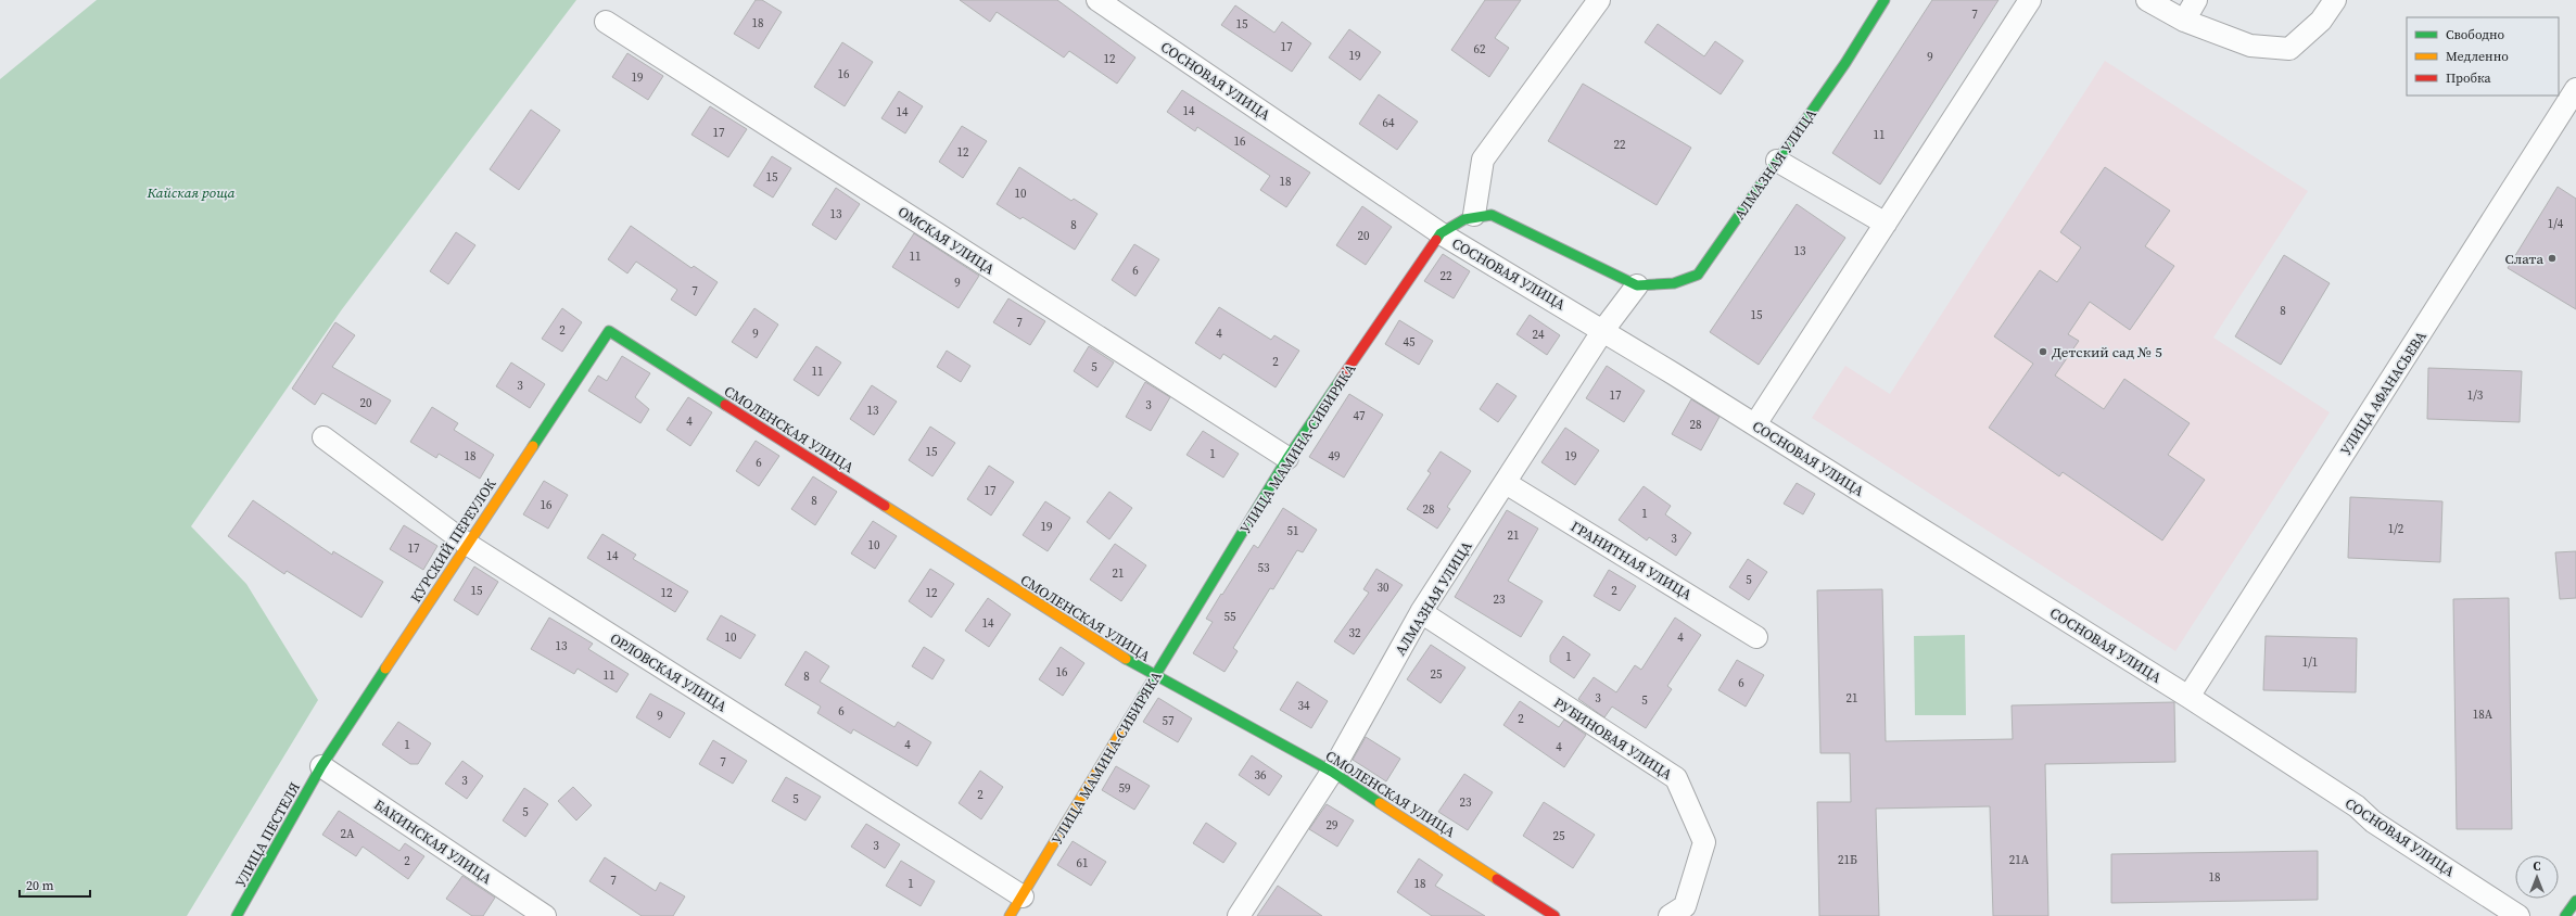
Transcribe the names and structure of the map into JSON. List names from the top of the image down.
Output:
{
  "streets": {
    "street": [
      "СОСНОВАЯ УЛИЦА",
      "АЛМАЗНАЯ УЛИЦА",
      "ОМСКАЯ УЛИЦА",
      "УЛИЦА АФАНАСЬЕВА",
      "СМОЛЕНСКАЯ УЛИЦА",
      "УЛИЦА МАМИНА-СИБИРЯКА",
      "КУРСКИЙ ПЕРЕУЛОК",
      "ГРАНИТНАЯ УЛИЦА",
      "ОРЛОВСКАЯ УЛИЦА",
      "РУБИНОВАЯ УЛИЦА",
      "УЛИЦА ПЕСТЕЛЯ",
      "БАКИНСКАЯ УЛИЦА"
    ]
  },
  "crossings": [
    ["СОСНОВАЯ УЛИЦА", "АЛМАЗНАЯ УЛИЦА"],
    ["СОСНОВАЯ УЛИЦА", "УЛИЦА АФАНАСЬЕВА"],
    ["СОСНОВАЯ УЛИЦА", "УЛИЦА МАМИНА-СИБИРЯКА"],
    ["АЛМАЗНАЯ УЛИЦА", "СМОЛЕНСКАЯ УЛИЦА"],
    ["АЛМАЗНАЯ УЛИЦА", "УЛИЦА МАМИНА-СИБИРЯКА"],
    ["АЛМАЗНАЯ УЛИЦА", "ГРАНИТНАЯ УЛИЦА"],
    ["АЛМАЗНАЯ УЛИЦА", "РУБИНОВАЯ УЛИЦА"],
    ["ОМСКАЯ УЛИЦА", "УЛИЦА МАМИНА-СИБИРЯКА"],
    ["СМОЛЕНСКАЯ УЛИЦА", "УЛИЦА МАМИНА-СИБИРЯКА"],
    ["СМОЛЕНСКАЯ УЛИЦА", "КУРСКИЙ ПЕРЕУЛОК"],
    ["УЛИЦА МАМИНА-СИБИРЯКА", "ОРЛОВСКАЯ УЛИЦА"],
    ["КУРСКИЙ ПЕРЕУЛОК", "ОРЛОВСКАЯ УЛИЦА"],
    ["КУРСКИЙ ПЕРЕУЛОК", "УЛИЦА ПЕСТЕЛЯ"],
    ["КУРСКИЙ ПЕРЕУЛОК", "БАКИНСКАЯ УЛИЦА"],
    ["УЛИЦА ПЕСТЕЛЯ", "БАКИНСКАЯ УЛИЦА"]
  ],
  "parks": ["Кайская роща"],
  "places": ["Слата", "Детский сад № 5"],
  "house_numbers": [
    "7",
    "18",
    "15",
    "17",
    "62",
    "19",
    "9",
    "12",
    "16",
    "19",
    "14",
    "14",
    "64",
    "17",
    "11",
    "16",
    "22",
    "12",
    "15",
    "18",
    "10",
    "13",
    "1/4",
    "8",
    "20",
    "13",
    "11",
    "6",
    "22",
    "9",
    "7",
    "8",
    "15",
    "7",
    "2",
    "9",
    "4",
    "24",
    "45",
    "2",
    "5",
    "11",
    "3",
    "17",
    "1/3",
    "20",
    "3",
    "13",
    "47",
    "4",
    "28",
    "15",
    "1",
    "18",
    "49",
    "19",
    "6",
    "17",
    "8",
    "16",
    "28",
    "1",
    "19",
    "1/2",
    "51",
    "21",
    "3",
    "10",
    "17",
    "14",
    "53",
    "21",
    "5",
    "30",
    "15",
    "2",
    "12",
    "12",
    "23",
    "55",
    "14",
    "32",
    "10",
    "4",
    "13",
    "1",
    "1/1",
    "16",
    "25",
    "11",
    "8",
    "6",
    "3",
    "21",
    "5",
    "34",
    "6",
    "18А",
    "9",
    "2",
    "57",
    "1",
    "4",
    "4",
    "7",
    "36",
    "3",
    "59",
    "2",
    "5",
    "23",
    "5",
    "29",
    "2А",
    "25",
    "3",
    "21Б",
    "21А",
    "2",
    "61",
    "18",
    "7",
    "1",
    "18"
  ],
  "legend": ["Свободно", "Медленно", "Пробка"],
  "scale_bar": "20 m",
  "north": "top"
}
